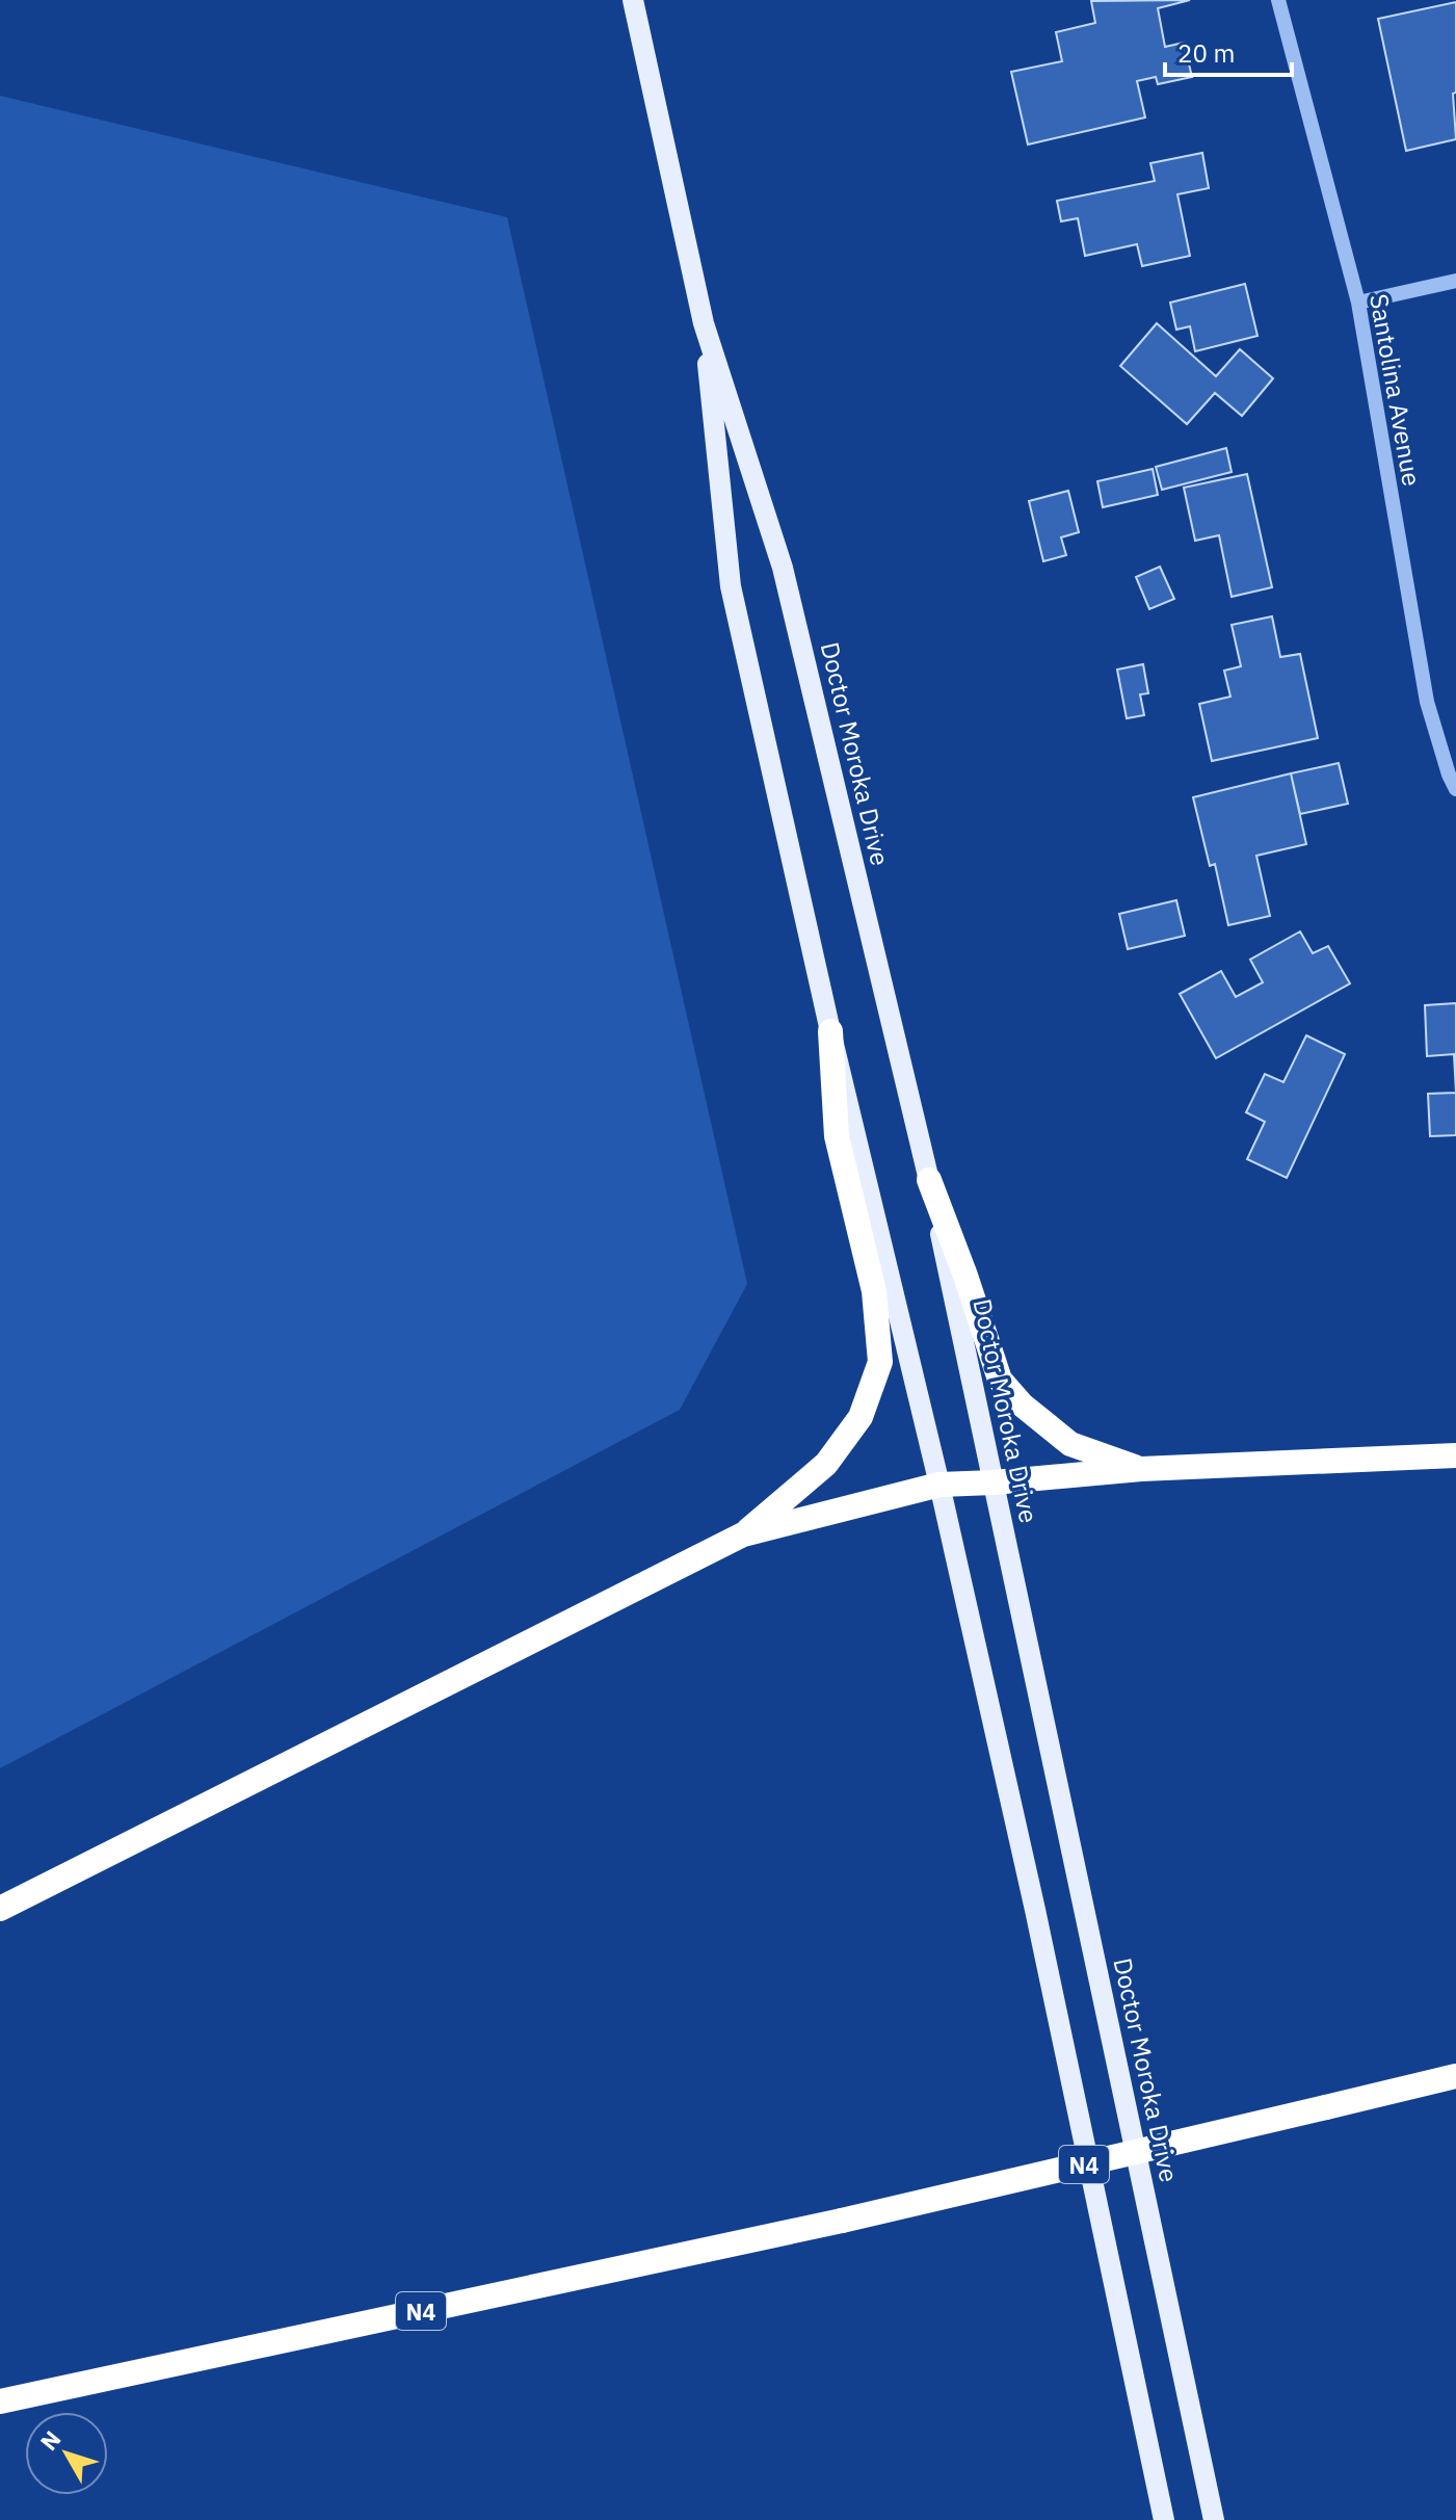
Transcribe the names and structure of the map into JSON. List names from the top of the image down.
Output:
{
  "streets": {
    "highway": ["N4"],
    "main road": ["Doctor Moroka Drive"],
    "street": ["Santolina Avenue"]
  },
  "scale_bar": "20 m",
  "north": "top left"
}
